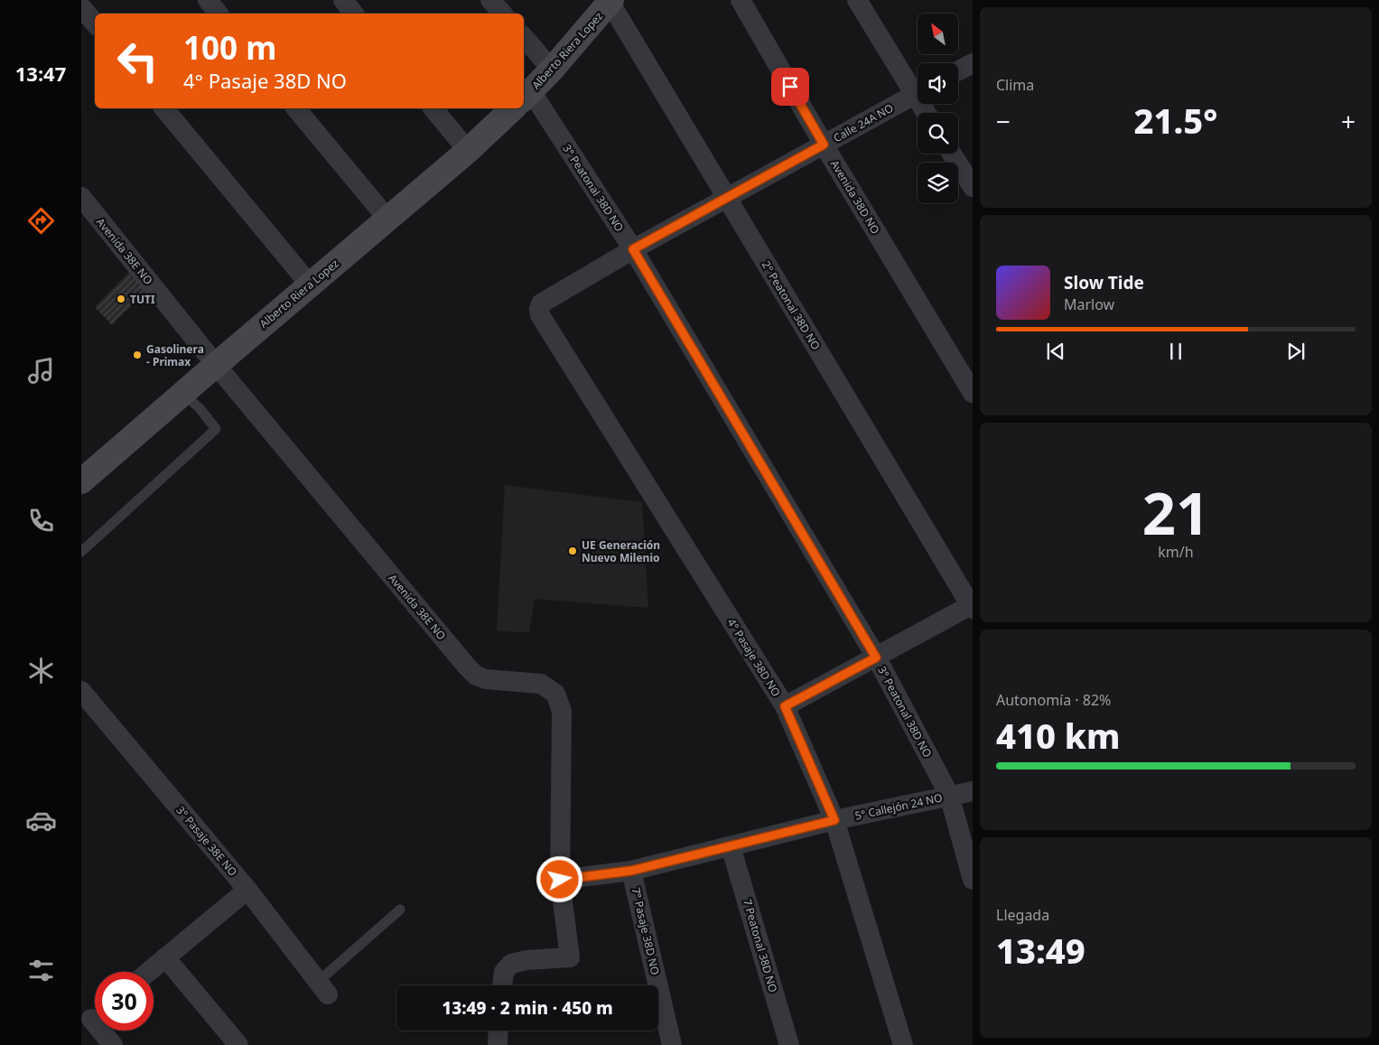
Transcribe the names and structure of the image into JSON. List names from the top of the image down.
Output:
{
  "streets": {
    "main road": ["Alberto Riera Lopez"],
    "street": [
      "Calle 24A NO",
      "3° Peatonal 38D NO",
      "Avenida 38D NO",
      "Avenida 38E NO",
      "2° Peatonal 38D NO",
      "4° Pasaje 38D NO",
      "5° Callejón 24 NO",
      "3° Pasaje 38E NO",
      "7° Pasaje 38D NO",
      "7 Peatonal 38D NO"
    ]
  },
  "crossings": [
    ["Alberto Riera Lopez", "Avenida 38E NO"],
    ["Alberto Riera Lopez", "2° Peatonal 38D NO"],
    ["Calle 24A NO", "3° Peatonal 38D NO"],
    ["Calle 24A NO", "Avenida 38D NO"],
    ["Calle 24A NO", "2° Peatonal 38D NO"],
    ["Calle 24A NO", "4° Pasaje 38D NO"],
    ["3° Peatonal 38D NO", "5° Callejón 24 NO"],
    ["Avenida 38E NO", "5° Callejón 24 NO"],
    ["4° Pasaje 38D NO", "5° Callejón 24 NO"],
    ["5° Callejón 24 NO", "7° Pasaje 38D NO"],
    ["5° Callejón 24 NO", "7 Peatonal 38D NO"]
  ],
  "places": ["TUTI", "Gasolinera - Primax", "UE Generación Nuevo Milenio"],
  "north": "top left",
  "page": {
    "tabs": "13:47",
    "tile": [
      "Clima",
      ["21", "km/h"],
      ["Autonomía · 82%", "410 km"],
      ["Llegada", "13:49"]
    ],
    "turn": ["100 m", "4° Pasaje 38D NO"],
    "heat": ["−", "21.5°", "+"],
    "song": ["Slow Tide", "Marlow"],
    "limit": "30",
    "trip": "13:49 · 2 min · 450 m"
  }
}
